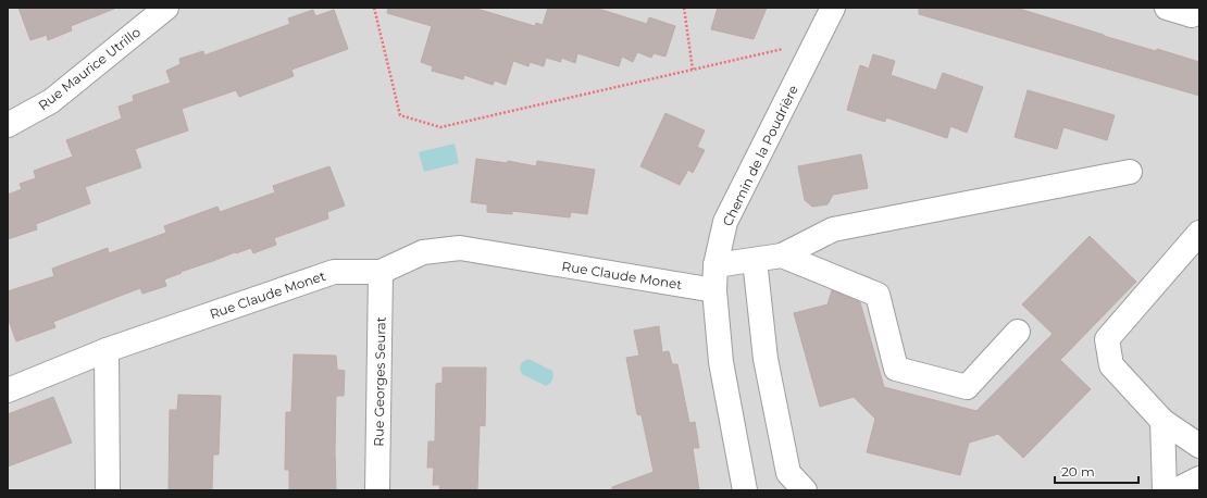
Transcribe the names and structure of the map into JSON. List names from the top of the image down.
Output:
{
  "streets": {
    "street": [
      "Rue Maurice Utrillo",
      "Chemin de la Poudrière",
      "Rue Claude Monet",
      "Rue Georges Seurat"
    ]
  },
  "crossings": [
    ["Chemin de la Poudrière", "Rue Claude Monet"],
    ["Rue Claude Monet", "Rue Georges Seurat"]
  ],
  "scale_bar": "20 m"
}
